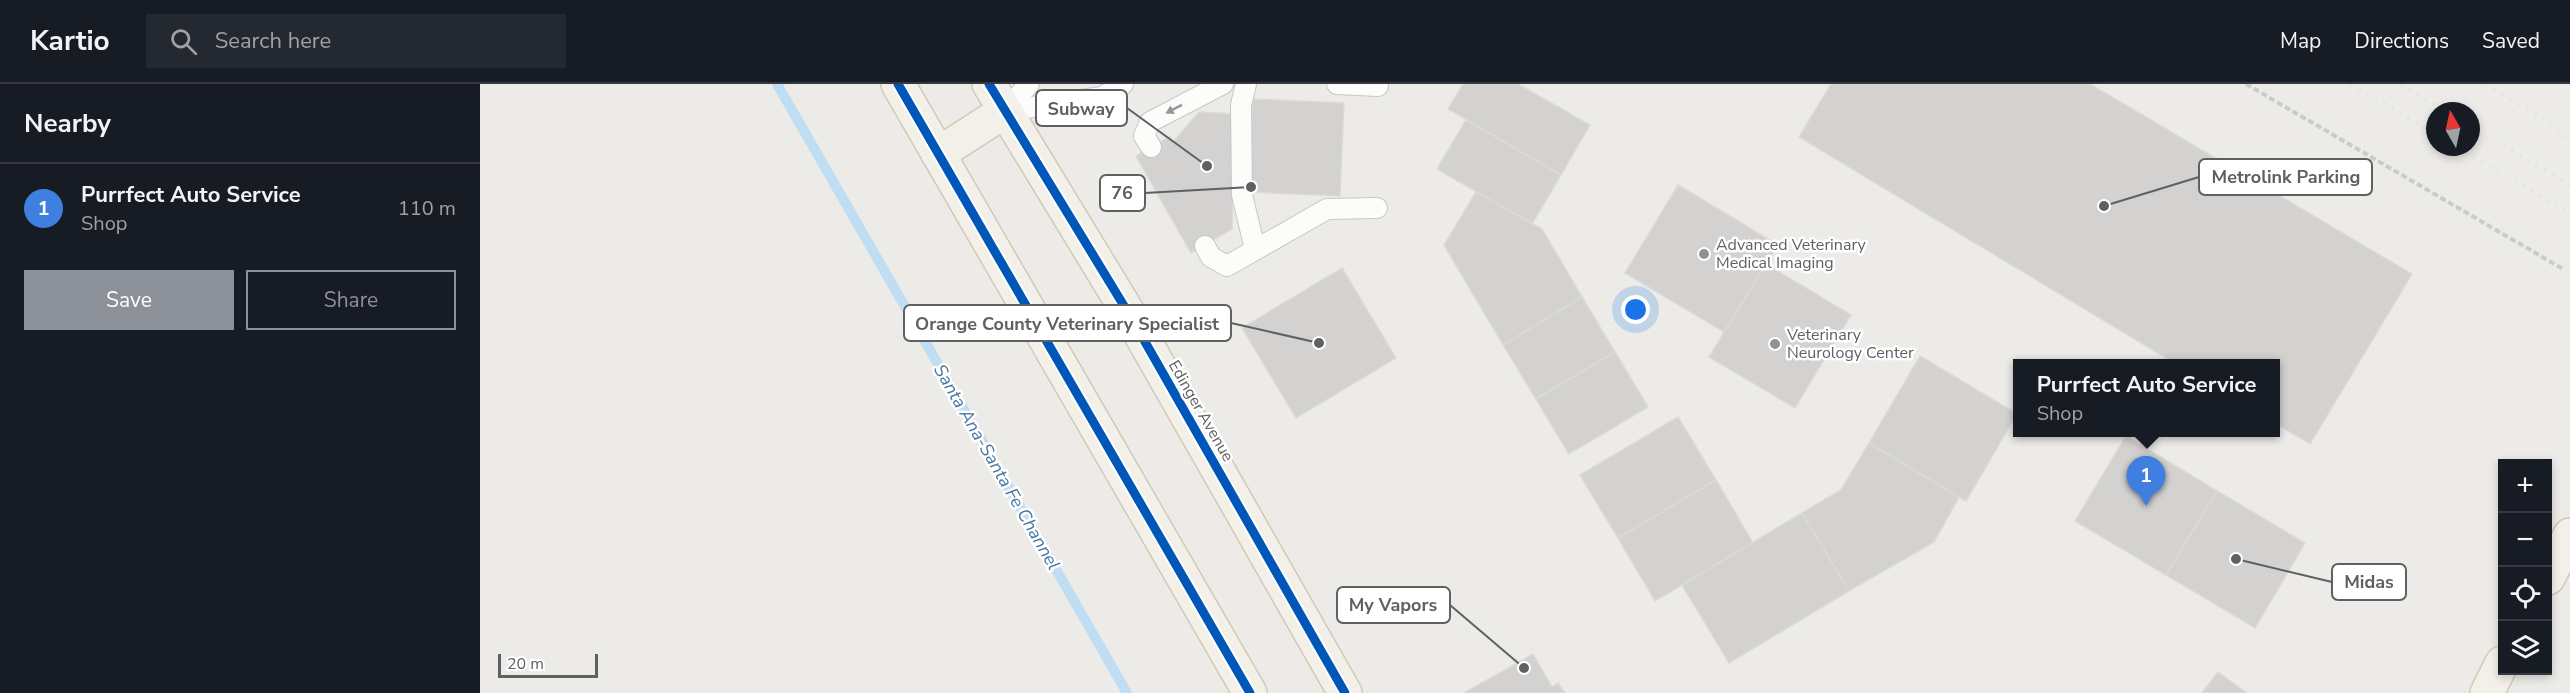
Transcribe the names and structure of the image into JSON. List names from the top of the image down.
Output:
{
  "streets": {
    "main road": ["Edinger Avenue"]
  },
  "water": ["Santa Ana-Santa Fe Channel"],
  "places": [
    "Subway",
    "76",
    "Metrolink Parking",
    "Advanced Veterinary Medical Imaging",
    "Orange County Veterinary Specialist",
    "Veterinary Neurology Center",
    "Midas",
    "My Vapors"
  ],
  "scale_bar": "20 m",
  "north": "top",
  "page": {
    "header": "Kartio",
    "search": "Search here",
    "nav": ["Map", "Directions", "Saved"],
    "heading": "Nearby",
    "list": [
      {
        "mark": "1",
        "name": "Purrfect Auto Service",
        "note": "Shop",
        "value": "110 m"
      }
    ],
    "buttons": ["Save", "Share"],
    "popup": ["Purrfect Auto Service", "Shop"],
    "pins": "1",
    "map_buttons": ["+", "−"],
    "scale": "20 m"
  }
}
